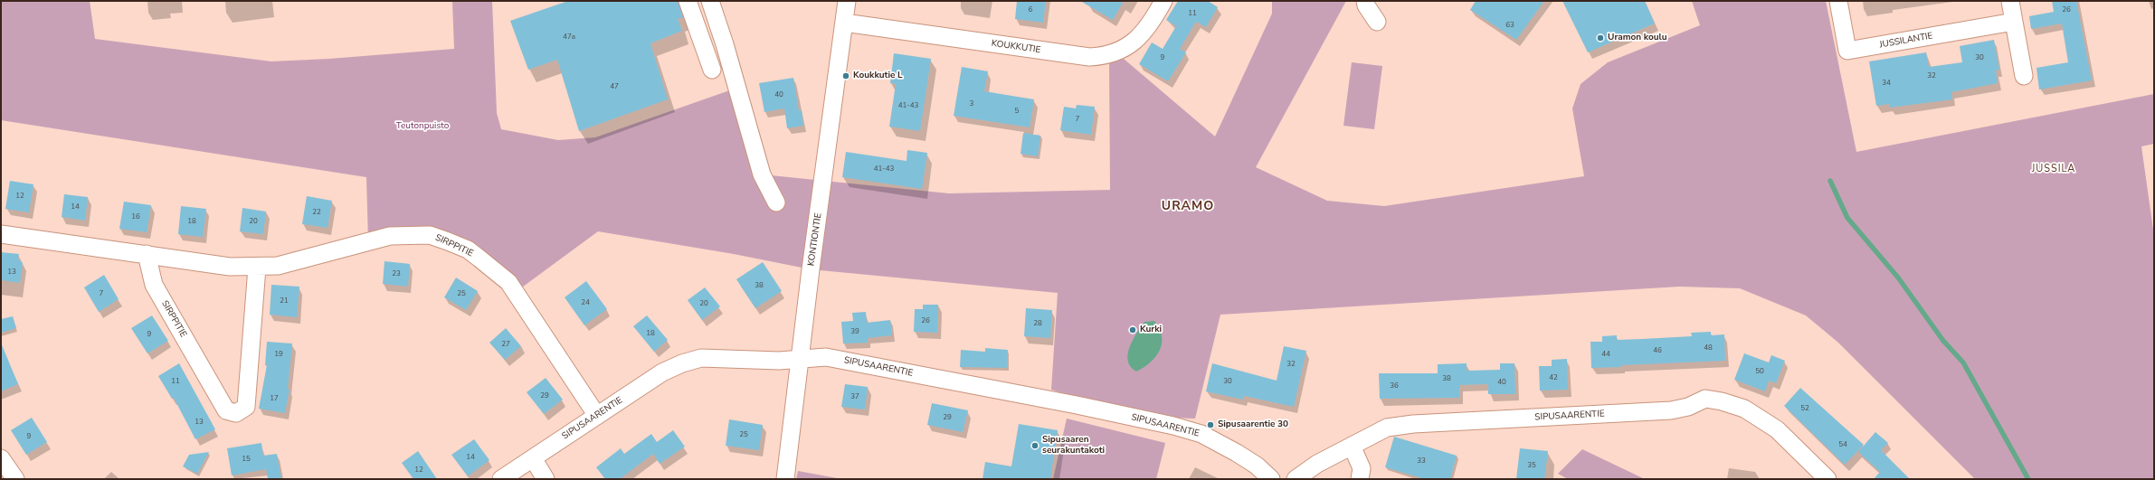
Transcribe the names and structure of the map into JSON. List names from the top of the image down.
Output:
{
  "streets": {
    "street": [
      "JUSSILANTIE",
      "KOUKKUTIE",
      "KONTIONTIE",
      "SIRPPITIE",
      "SIPUSAARENTIE"
    ]
  },
  "crossings": [
    ["KOUKKUTIE", "KONTIONTIE"],
    ["KONTIONTIE", "SIPUSAARENTIE"],
    ["SIRPPITIE", "SIPUSAARENTIE"]
  ],
  "districts": ["JUSSILA", "URAMO"],
  "parks": ["Teutonpuisto"],
  "places": [
    "Uramon koulu",
    "Koukkutie L",
    "Kurki",
    "Sipusaarentie 30",
    "Sipusaaren seurakuntakoti"
  ],
  "house_numbers": [
    "6",
    "26",
    "11",
    "63",
    "47a",
    "9",
    "30",
    "32",
    "34",
    "47",
    "40",
    "3",
    "41-43",
    "5",
    "7",
    "41-43",
    "12",
    "14",
    "22",
    "16",
    "18",
    "20",
    "13",
    "23",
    "38",
    "7",
    "25",
    "21",
    "24",
    "20",
    "26",
    "28",
    "39",
    "18",
    "9",
    "27",
    "48",
    "46",
    "19",
    "44",
    "32",
    "50",
    "42",
    "38",
    "11",
    "30",
    "40",
    "36",
    "29",
    "37",
    "17",
    "52",
    "29",
    "13",
    "25",
    "9",
    "54",
    "14",
    "15",
    "33",
    "35",
    "12"
  ]
}
